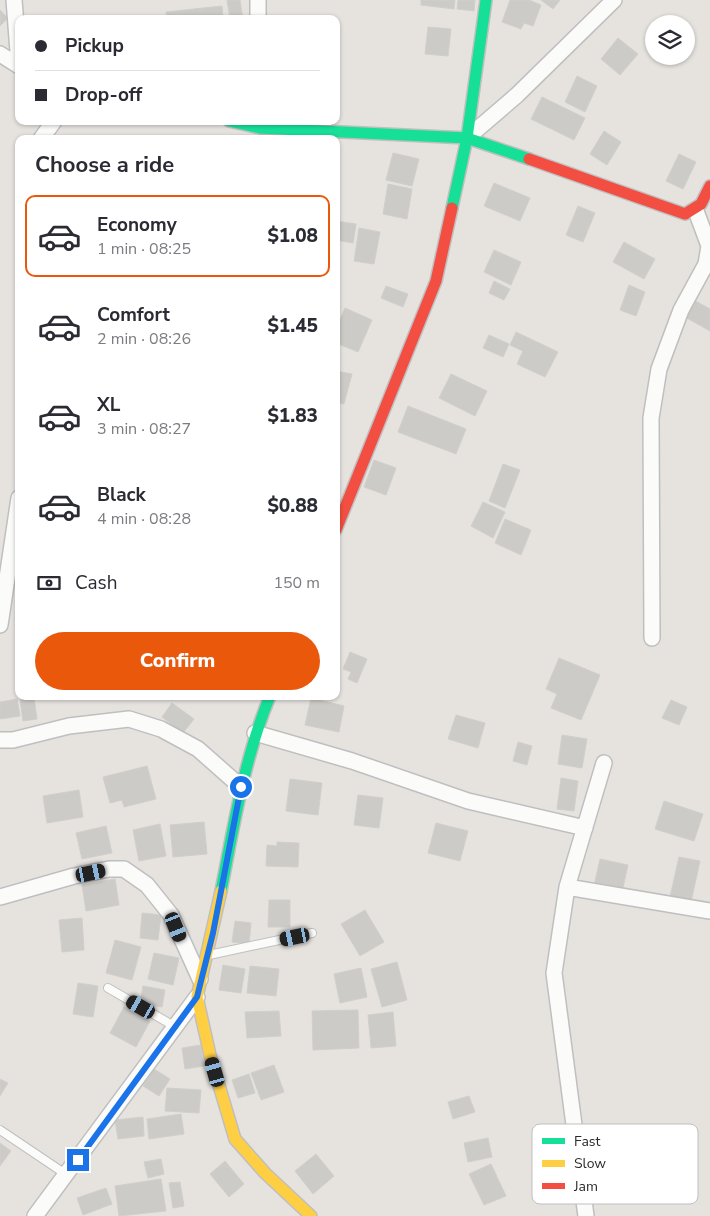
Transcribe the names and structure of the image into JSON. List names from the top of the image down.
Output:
{
  "legend": ["Fast", "Slow", "Jam"],
  "page": {
    "banner": ["Pickup", "Drop-off"],
    "heading": "Choose a ride",
    "list": [
      {
        "name": "Economy",
        "note": "1 min · 08:25",
        "value": "$1.08"
      },
      {
        "name": "Comfort",
        "note": "2 min · 08:26",
        "value": "$1.45"
      },
      {
        "name": "XL",
        "note": "3 min · 08:27",
        "value": "$1.83"
      },
      {
        "name": "Black",
        "note": "4 min · 08:28",
        "value": "$0.88"
      }
    ],
    "pay": ["Cash", "150 m"],
    "buttons": "Confirm"
  }
}
